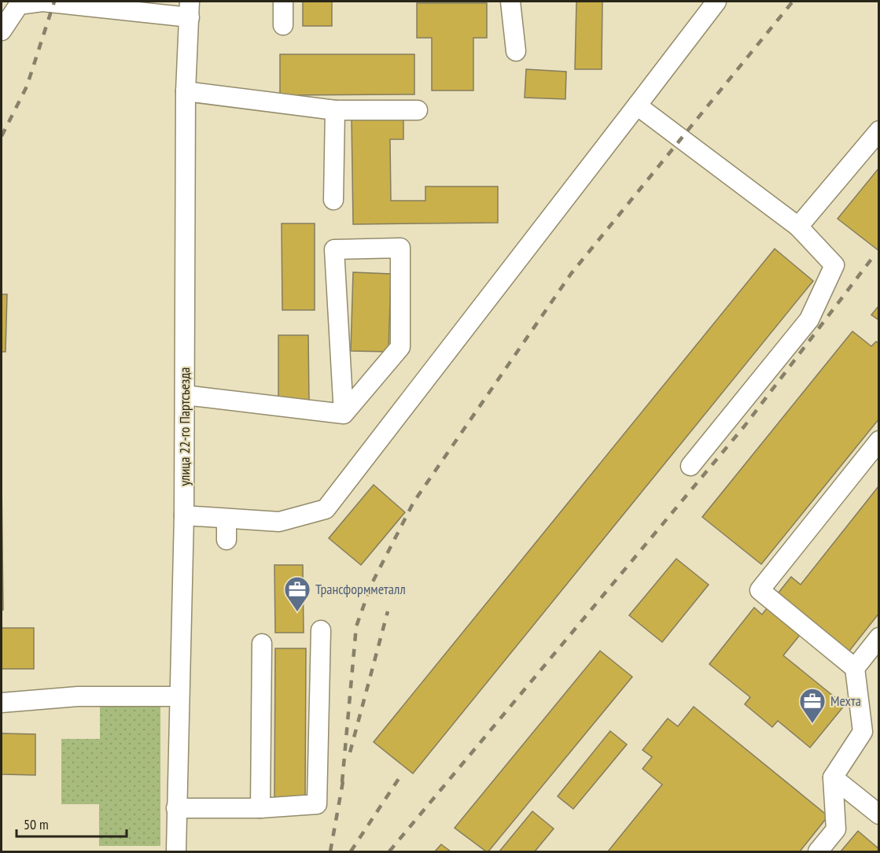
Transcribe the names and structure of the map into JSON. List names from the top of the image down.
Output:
{
  "streets": {
    "street": ["улица 22-го Партсъезда"]
  },
  "places": {
    "office": ["Трансформметалл", "Мехта"]
  },
  "scale_bar": "50 m"
}
